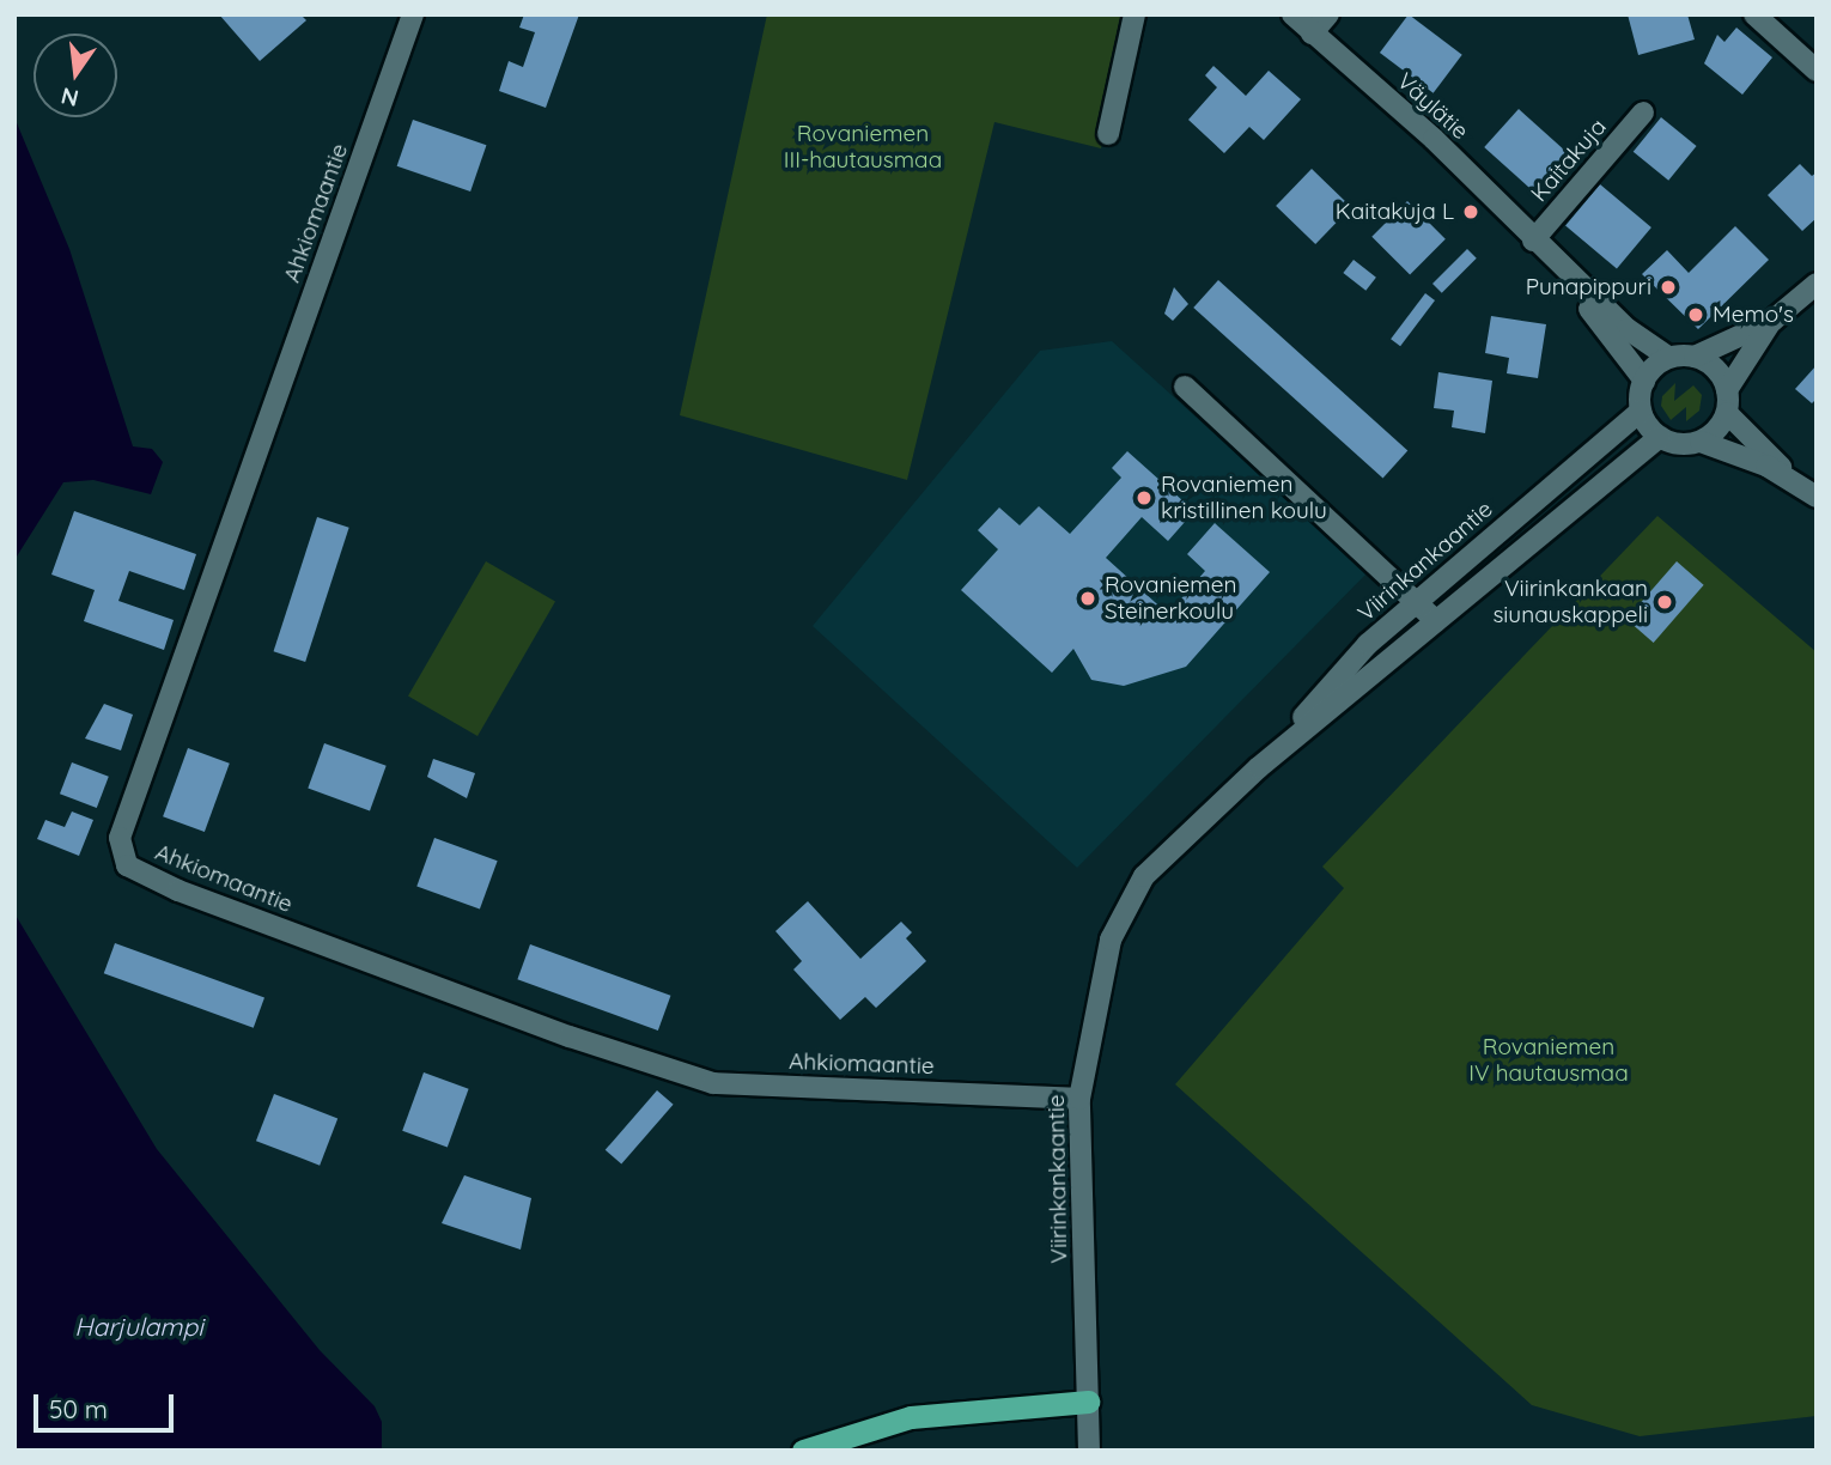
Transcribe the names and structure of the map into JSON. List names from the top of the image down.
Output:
{
  "streets": {
    "street": [
      "Väylätie",
      "Kaitakuja",
      "Ahkiomaantie",
      "Viirinkankaantie"
    ]
  },
  "crossings": [
    ["Väylätie", "Kaitakuja"],
    ["Väylätie", "Viirinkankaantie"],
    ["Ahkiomaantie", "Viirinkankaantie"]
  ],
  "water": ["Harjulampi"],
  "parks": ["Rovaniemen III-hautausmaa", "Rovaniemen IV hautausmaa"],
  "places": [
    "Kaitakuja L",
    "Punapippuri",
    "Memo's",
    "Rovaniemen kristillinen koulu",
    "Rovaniemen Steinerkoulu",
    "Viirinkankaan siunauskappeli"
  ],
  "scale_bar": "50 m",
  "north": "bottom"
}
